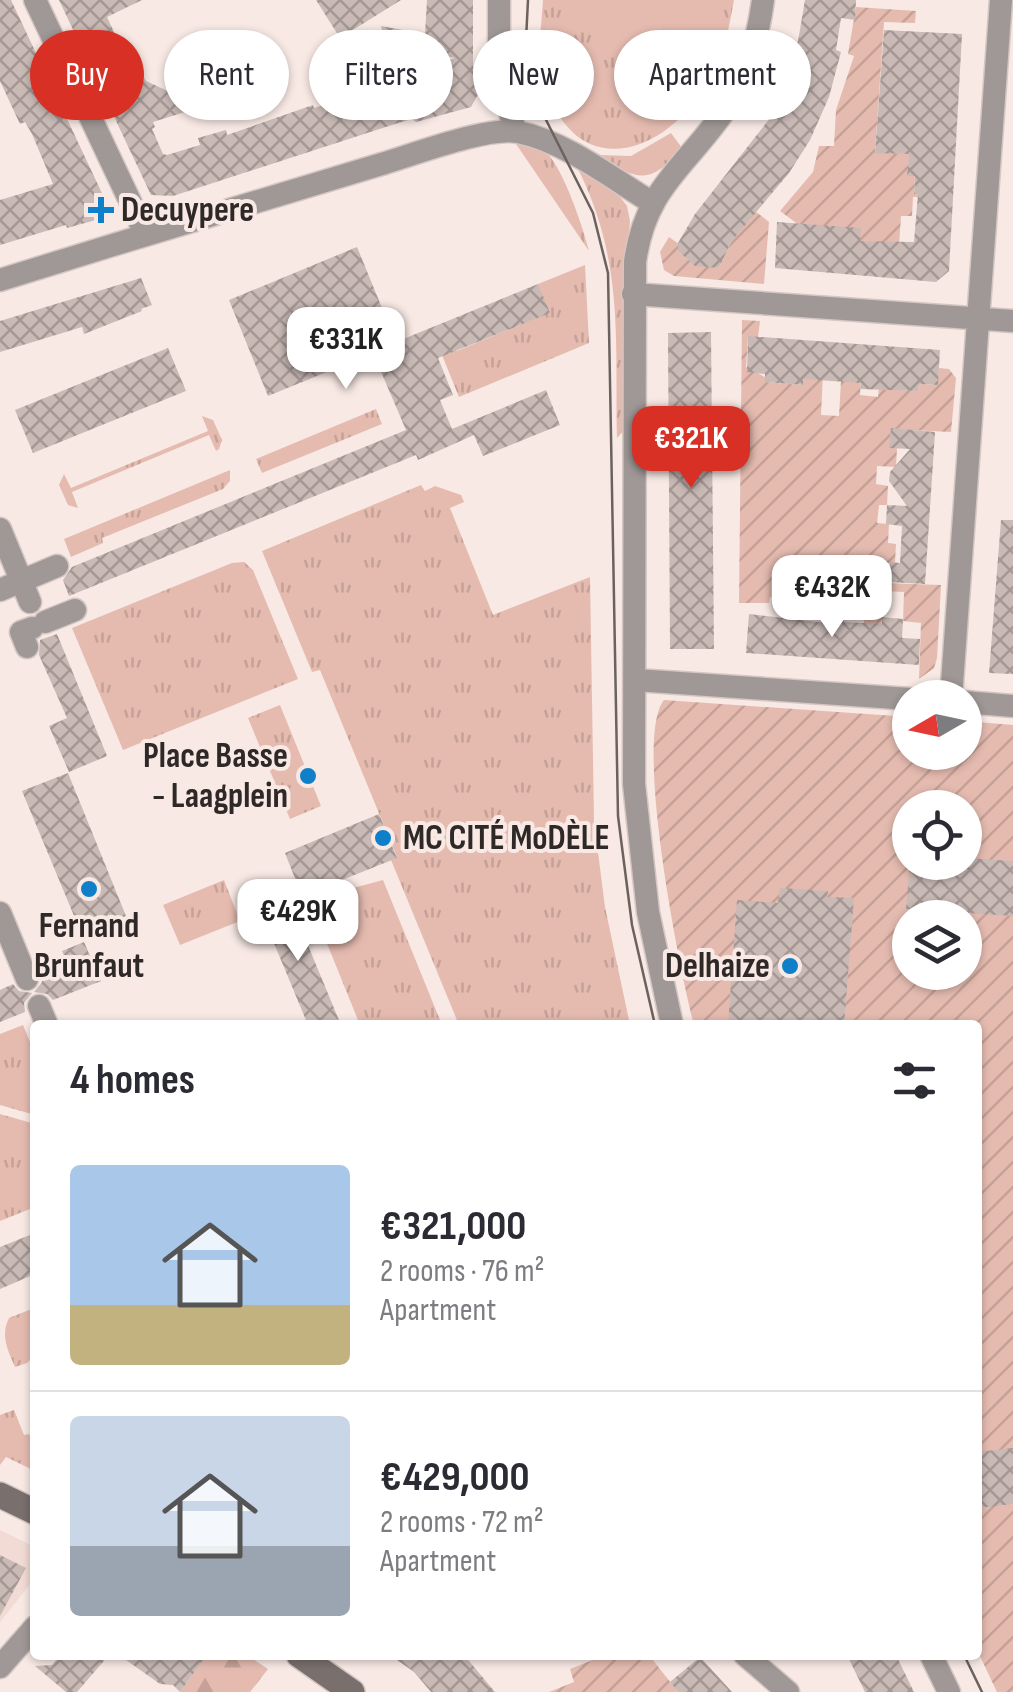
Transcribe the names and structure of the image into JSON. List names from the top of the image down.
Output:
{
  "places": {
    "health": ["Decuypere"],
    "other": [
      "Place Basse - Laagplein",
      "MC CITÉ MoDÈLE",
      "Fernand Brunfaut",
      "Delhaize"
    ]
  },
  "north": "left",
  "page": {
    "chip": [
      "Buy",
      "Rent",
      "Filters",
      "New",
      "Apartment"
    ],
    "price": [
      "€331K",
      "€321K",
      "€432K",
      "€429K"
    ],
    "heading": "4 homes",
    "list": [
      {
        "name": "€321,000",
        "note": "2 rooms · 76 m² · Apartment"
      },
      {
        "name": "€429,000",
        "note": "2 rooms · 72 m² · Apartment"
      }
    ]
  }
}
